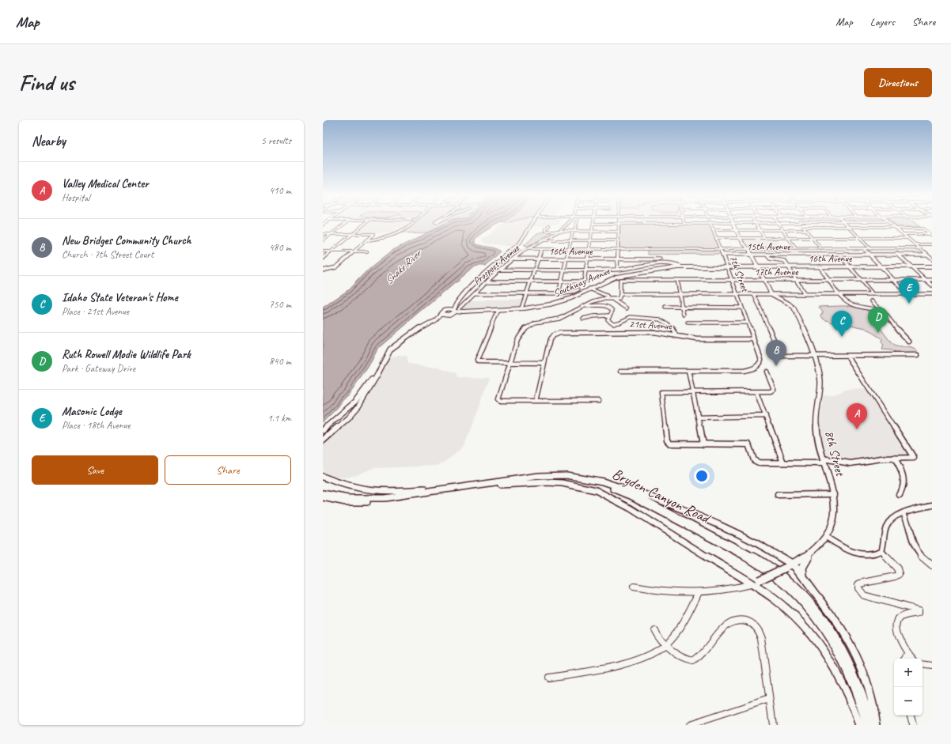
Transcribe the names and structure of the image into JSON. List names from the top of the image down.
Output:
{
  "streets": {
    "main road": [
      "16th Avenue",
      "Southway Avenue",
      "8th Street",
      "Bryden Canyon Road"
    ],
    "street": [
      "15th Avenue",
      "Prospect Avenue",
      "17th Avenue",
      "7th Street",
      "21st Avenue"
    ]
  },
  "crossings": [
    ["15th Avenue", "7th Street"],
    ["16th Avenue", "Prospect Avenue"],
    ["16th Avenue", "7th Street"],
    ["16th Avenue", "Southway Avenue"],
    ["17th Avenue", "7th Street"],
    ["7th Street", "Southway Avenue"],
    ["7th Street", "21st Avenue"]
  ],
  "water": ["Snake River"],
  "page": {
    "header": "Map",
    "nav": ["Map", "Layers", "Share"],
    "buttons": [
      "Directions",
      ["Save", "Share"]
    ],
    "title": "Find us",
    "heading": ["Nearby", "5 results"],
    "list": [
      {
        "mark": "A",
        "name": "Valley Medical Center",
        "note": "Hospital",
        "value": "410 m"
      },
      {
        "mark": "B",
        "name": "New Bridges Community Church",
        "note": "Church · 7th Street Court",
        "value": "480 m"
      },
      {
        "mark": "C",
        "name": "Idaho State Veteran's Home",
        "note": "Place · 21st Avenue",
        "value": "750 m"
      },
      {
        "mark": "D",
        "name": "Ruth Rowell Modie Wildlife Park",
        "note": "Park · Gateway Drive",
        "value": "840 m"
      },
      {
        "mark": "E",
        "name": "Masonic Lodge",
        "note": "Place · 18th Avenue",
        "value": "1.1 km"
      }
    ],
    "pins": [
      "E",
      "D",
      "C",
      "B",
      "A"
    ],
    "map_buttons": ["+", "−"]
  }
}
